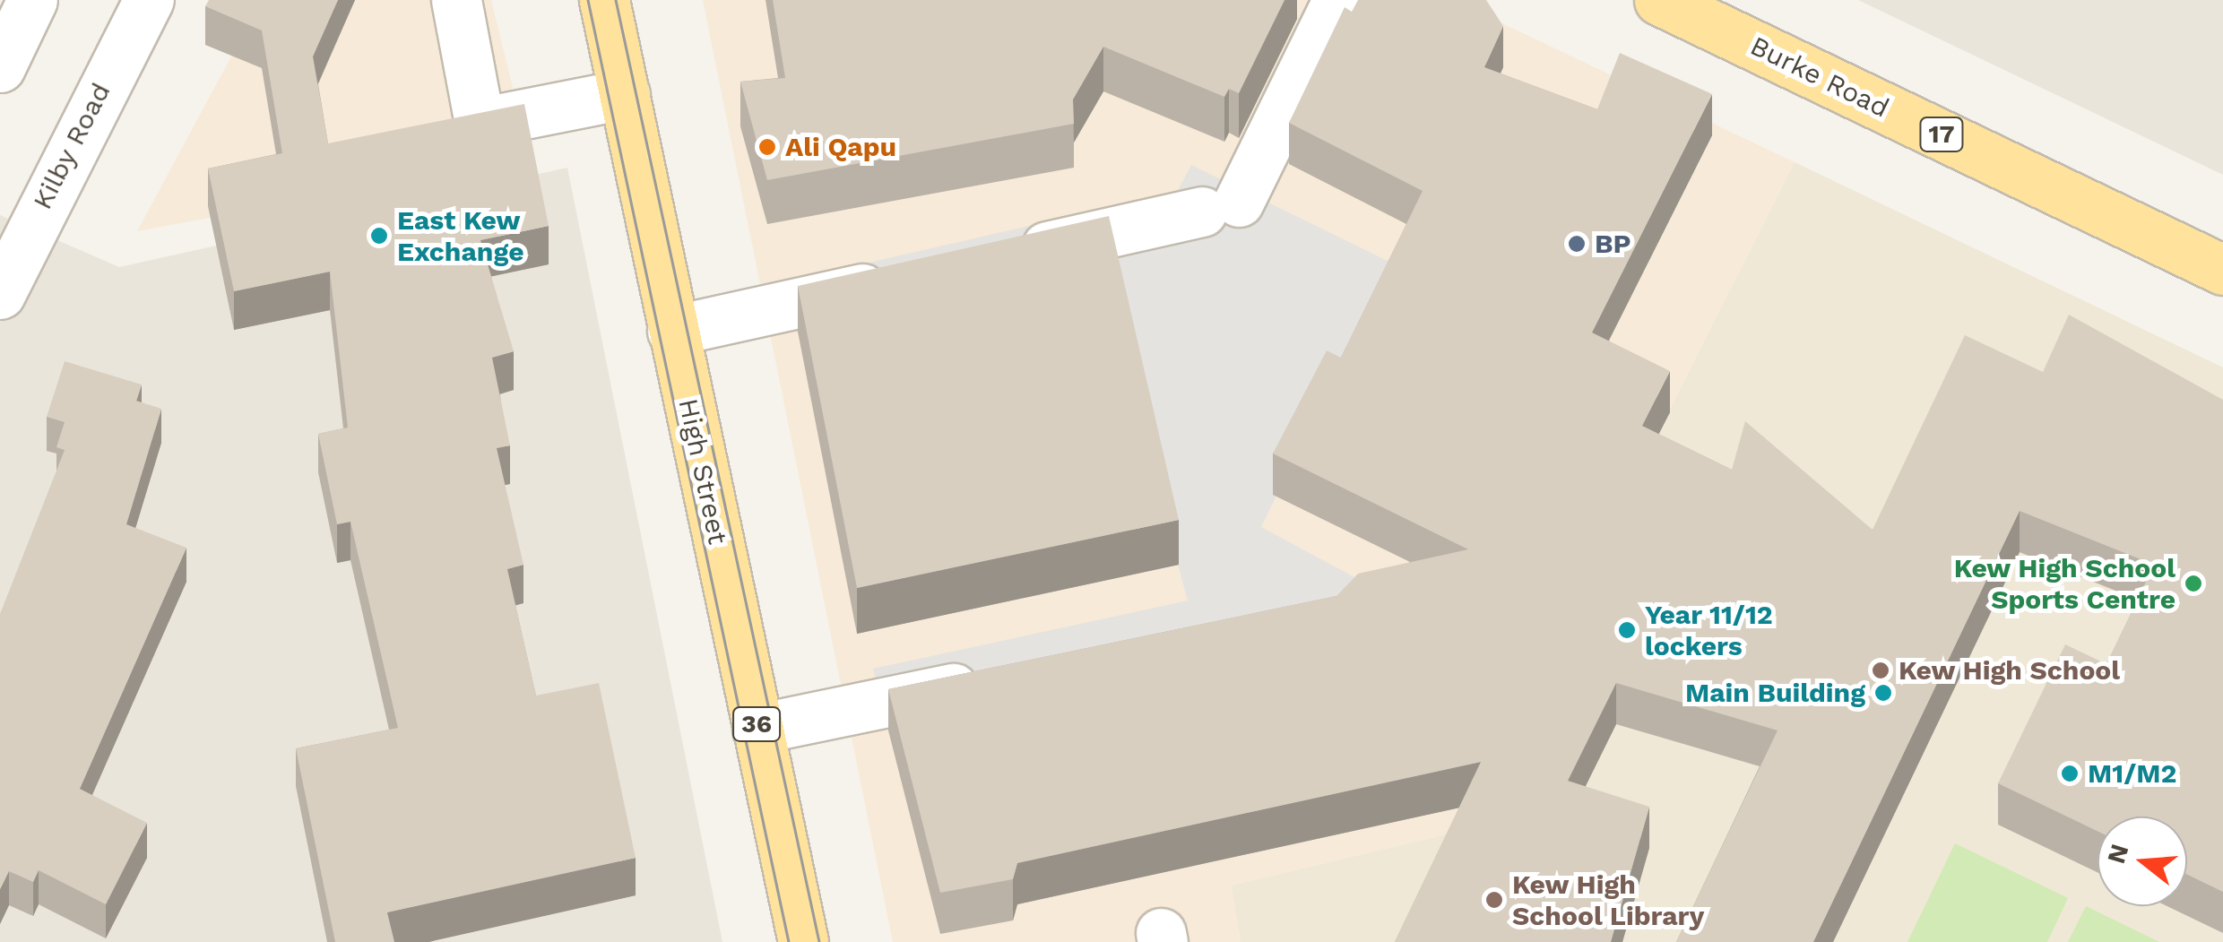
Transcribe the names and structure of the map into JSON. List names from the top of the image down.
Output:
{
  "streets": {
    "main road": [
      "Burke Road",
      "17",
      "High Street",
      "36"
    ],
    "street": ["Kilby Road"]
  },
  "places": [
    "Ali Qapu",
    "East Kew Exchange",
    "BP",
    "Kew High School Sports Centre",
    "Year 11/12 lockers",
    "Kew High School",
    "Main Building",
    "M1/M2",
    "Kew High School Library"
  ],
  "north": "left"
}
